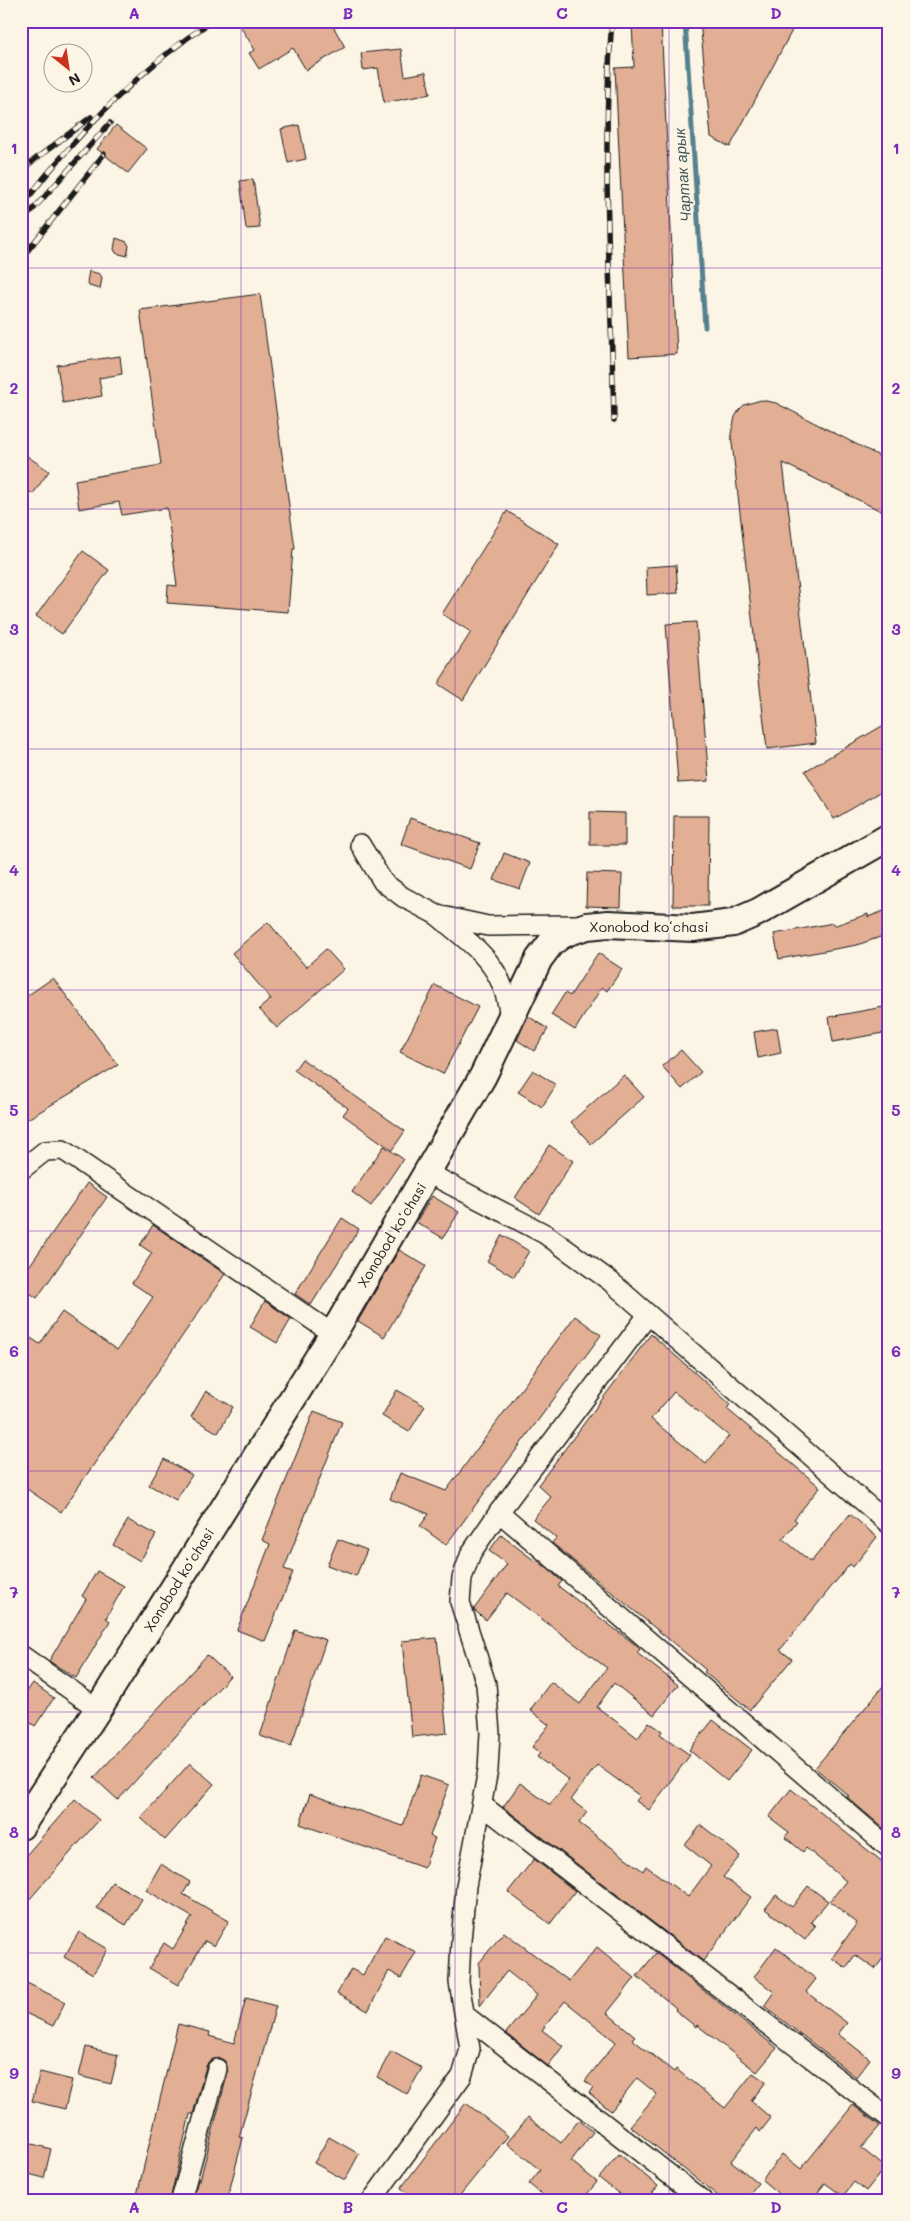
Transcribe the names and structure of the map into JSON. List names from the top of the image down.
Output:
{
  "streets": {
    "main road": ["Xonobod koʻchasi"]
  },
  "water": ["Чартак арык"],
  "north": "bottom right",
  "grid": {
    "columns": [
      "A",
      "B",
      "C",
      "D"
    ],
    "rows": [
      "1",
      "2",
      "3",
      "4",
      "5",
      "6",
      "7",
      "8",
      "9"
    ]
  }
}
